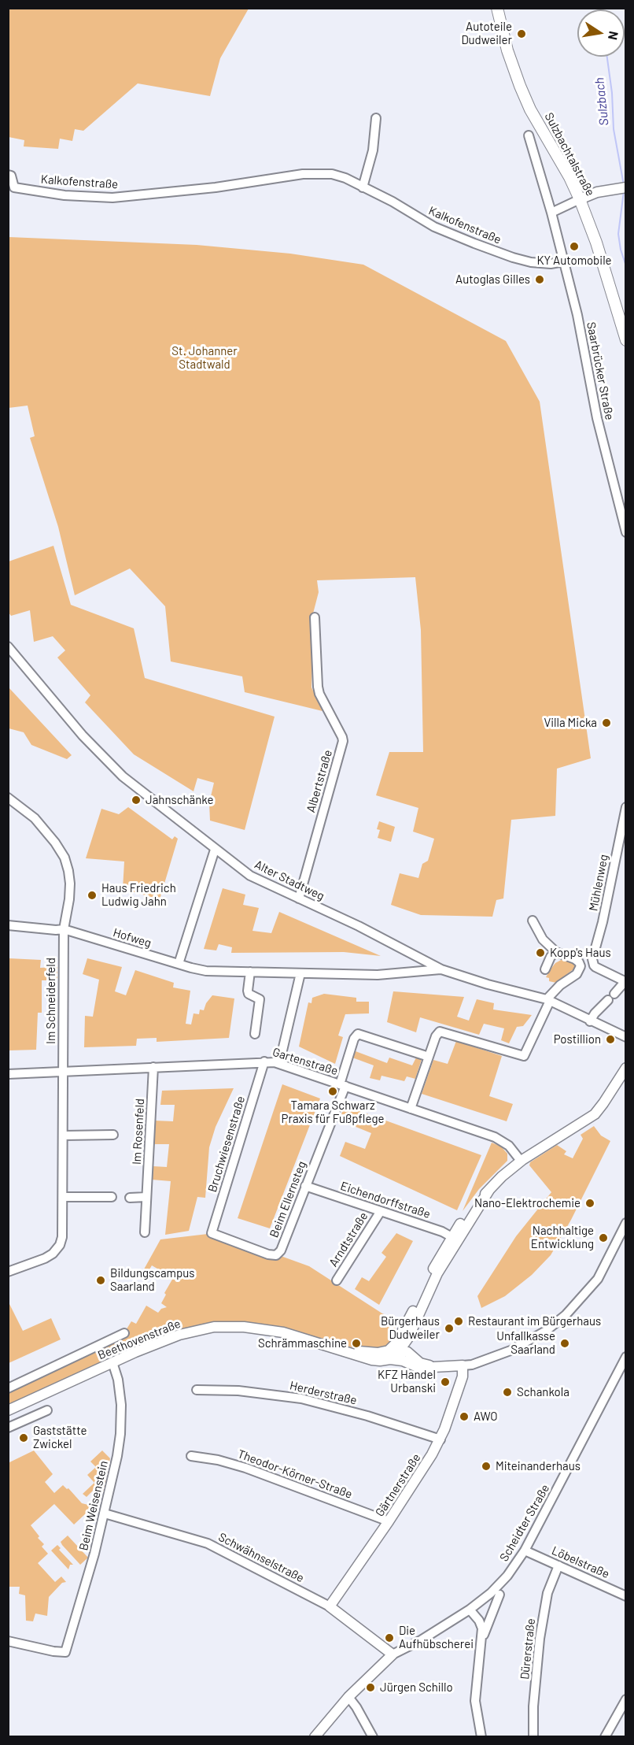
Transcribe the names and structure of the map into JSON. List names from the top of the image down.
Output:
{
  "streets": {
    "main road": ["Sulzbachtalstraße"],
    "street": [
      "Kalkofenstraße",
      "Saarbrücker Straße",
      "Albertstraße",
      "Alter Stadtweg",
      "Mühlenweg",
      "Hofweg",
      "Im Schneiderfeld",
      "Gartenstraße",
      "Im Rosenfeld",
      "Bruchwiesenstraße",
      "Beim Ellernsteg",
      "Eichendorffstraße",
      "Arndtstraße",
      "Beethovenstraße",
      "Herderstraße",
      "Theodor-Körner-Straße",
      "Gärtnerstraße",
      "Beim Weisenstein",
      "Scheidter Straße",
      "Schwähnselstraße",
      "Löbelstraße",
      "Dürerstraße"
    ]
  },
  "crossings": [
    ["Kalkofenstraße", "Saarbrücker Straße"],
    ["Albertstraße", "Alter Stadtweg"],
    ["Alter Stadtweg", "Hofweg"],
    ["Hofweg", "Im Schneiderfeld"],
    ["Im Schneiderfeld", "Gartenstraße"],
    ["Gartenstraße", "Im Rosenfeld"],
    ["Gartenstraße", "Bruchwiesenstraße"],
    ["Gartenstraße", "Beim Ellernsteg"],
    ["Bruchwiesenstraße", "Beim Ellernsteg"],
    ["Beim Ellernsteg", "Eichendorffstraße"],
    ["Eichendorffstraße", "Arndtstraße"],
    ["Beethovenstraße", "Beim Weisenstein"],
    ["Herderstraße", "Gärtnerstraße"],
    ["Theodor-Körner-Straße", "Gärtnerstraße"],
    ["Gärtnerstraße", "Schwähnselstraße"],
    ["Beim Weisenstein", "Schwähnselstraße"],
    ["Scheidter Straße", "Schwähnselstraße"],
    ["Scheidter Straße", "Löbelstraße"],
    ["Löbelstraße", "Dürerstraße"]
  ],
  "water": ["Sulzbach"],
  "parks": ["St. Johanner Stadtwald"],
  "places": [
    "Autoteile Dudweiler",
    "KY Automobile",
    "Autoglas Gilles",
    "Villa Micka",
    "Jahnschänke",
    "Haus Friedrich Ludwig Jahn",
    "Kopp's Haus",
    "Postillion",
    "Tamara Schwarz Praxis für Fußpflege",
    "Nano-Elektrochemie",
    "Nachhaltige Entwicklung",
    "Bildungscampus Saarland",
    "Restaurant im Bürgerhaus",
    "Bürgerhaus Dudweiler",
    "Schrämmaschine",
    "Unfallkasse Saarland",
    "KFZ Handel Urbanski",
    "Schankola",
    "AWO",
    "Gaststätte Zwickel",
    "Miteinanderhaus",
    "Die Aufhübscherei",
    "Jürgen Schillo"
  ],
  "north": "right"
}
